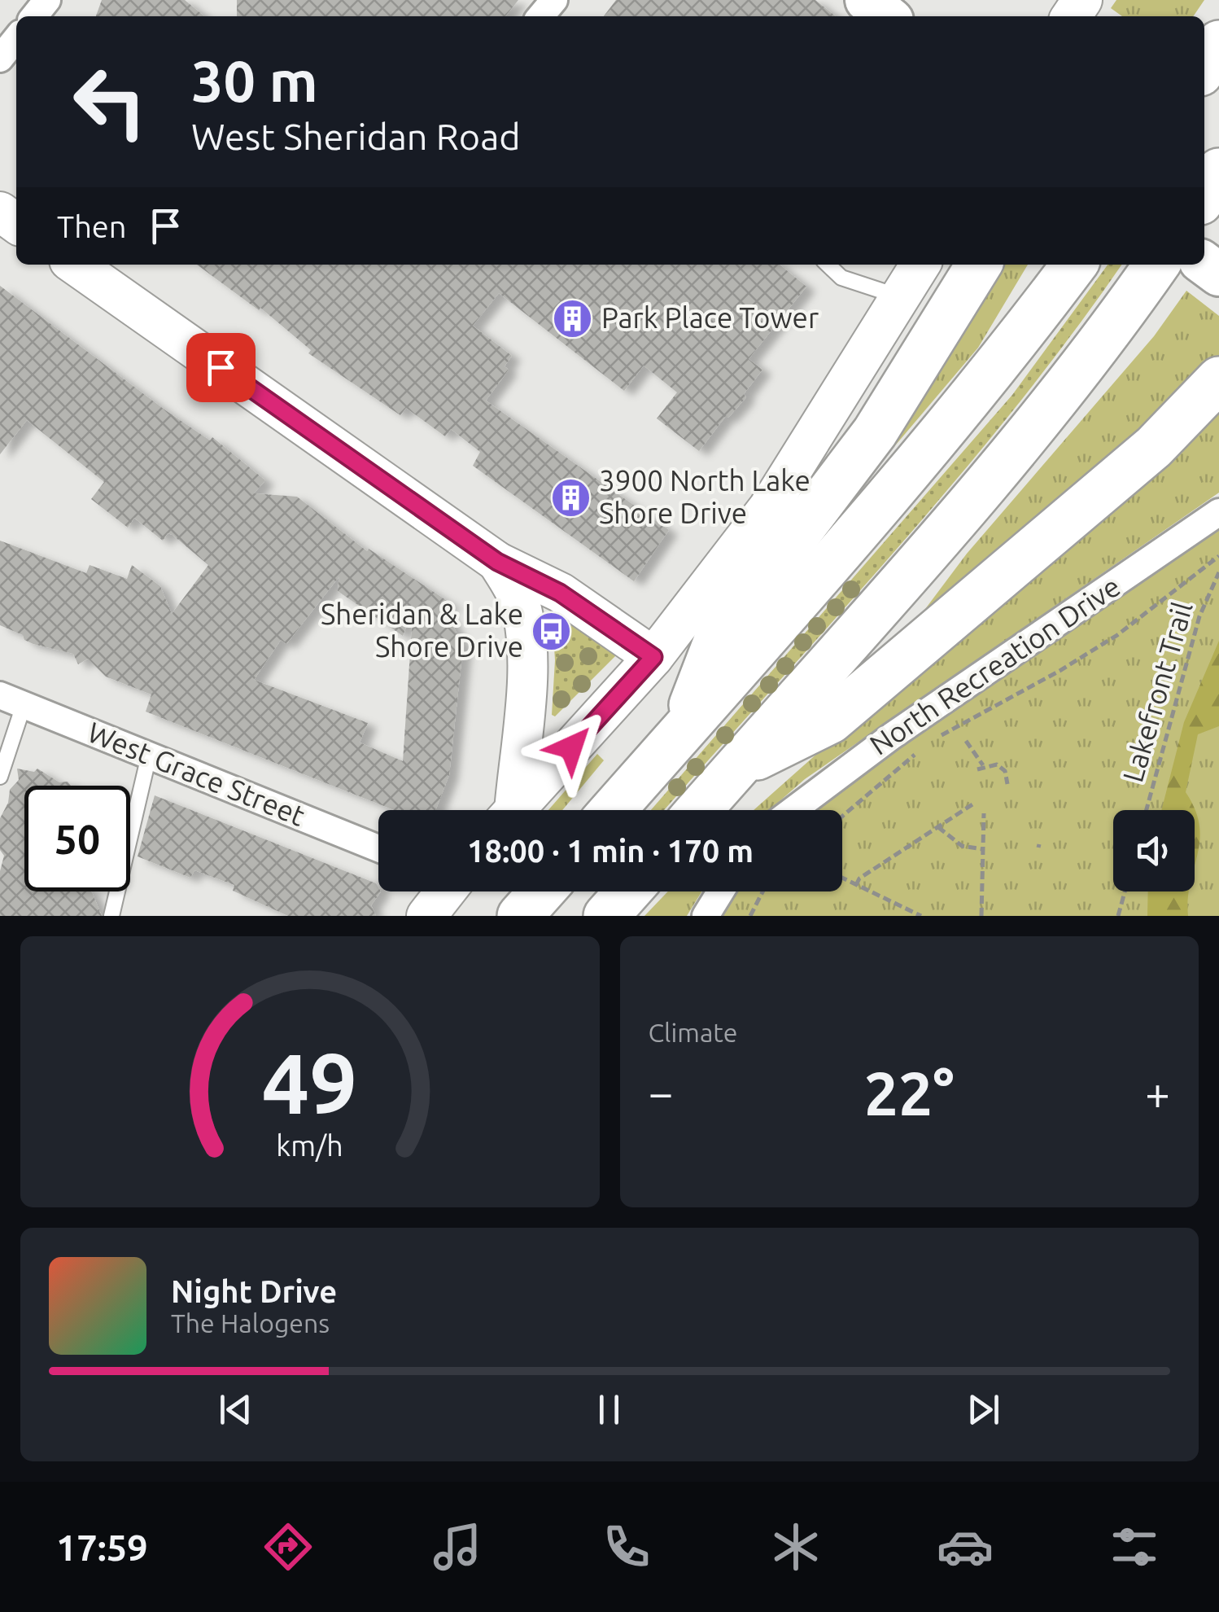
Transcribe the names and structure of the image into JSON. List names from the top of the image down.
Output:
{
  "streets": {
    "street": ["North Recreation Drive", "West Grace Street"],
    "path": ["Lakefront Trail"]
  },
  "places": {
    "building": ["Park Place Tower", "3900 North Lake Shore Drive"],
    "bus stop": ["Sheridan & Lake Shore Drive"]
  },
  "page": {
    "turn": ["30 m", "West Sheridan Road"],
    "then": "Then",
    "limit": "50",
    "trip": "18:00 · 1 min · 170 m",
    "tile": "Climate",
    "heat": ["−", "22°", "+"],
    "song": ["Night Drive", "The Halogens"],
    "tabs": "17:59",
    "gauge": ["49", "km/h"]
  }
}
